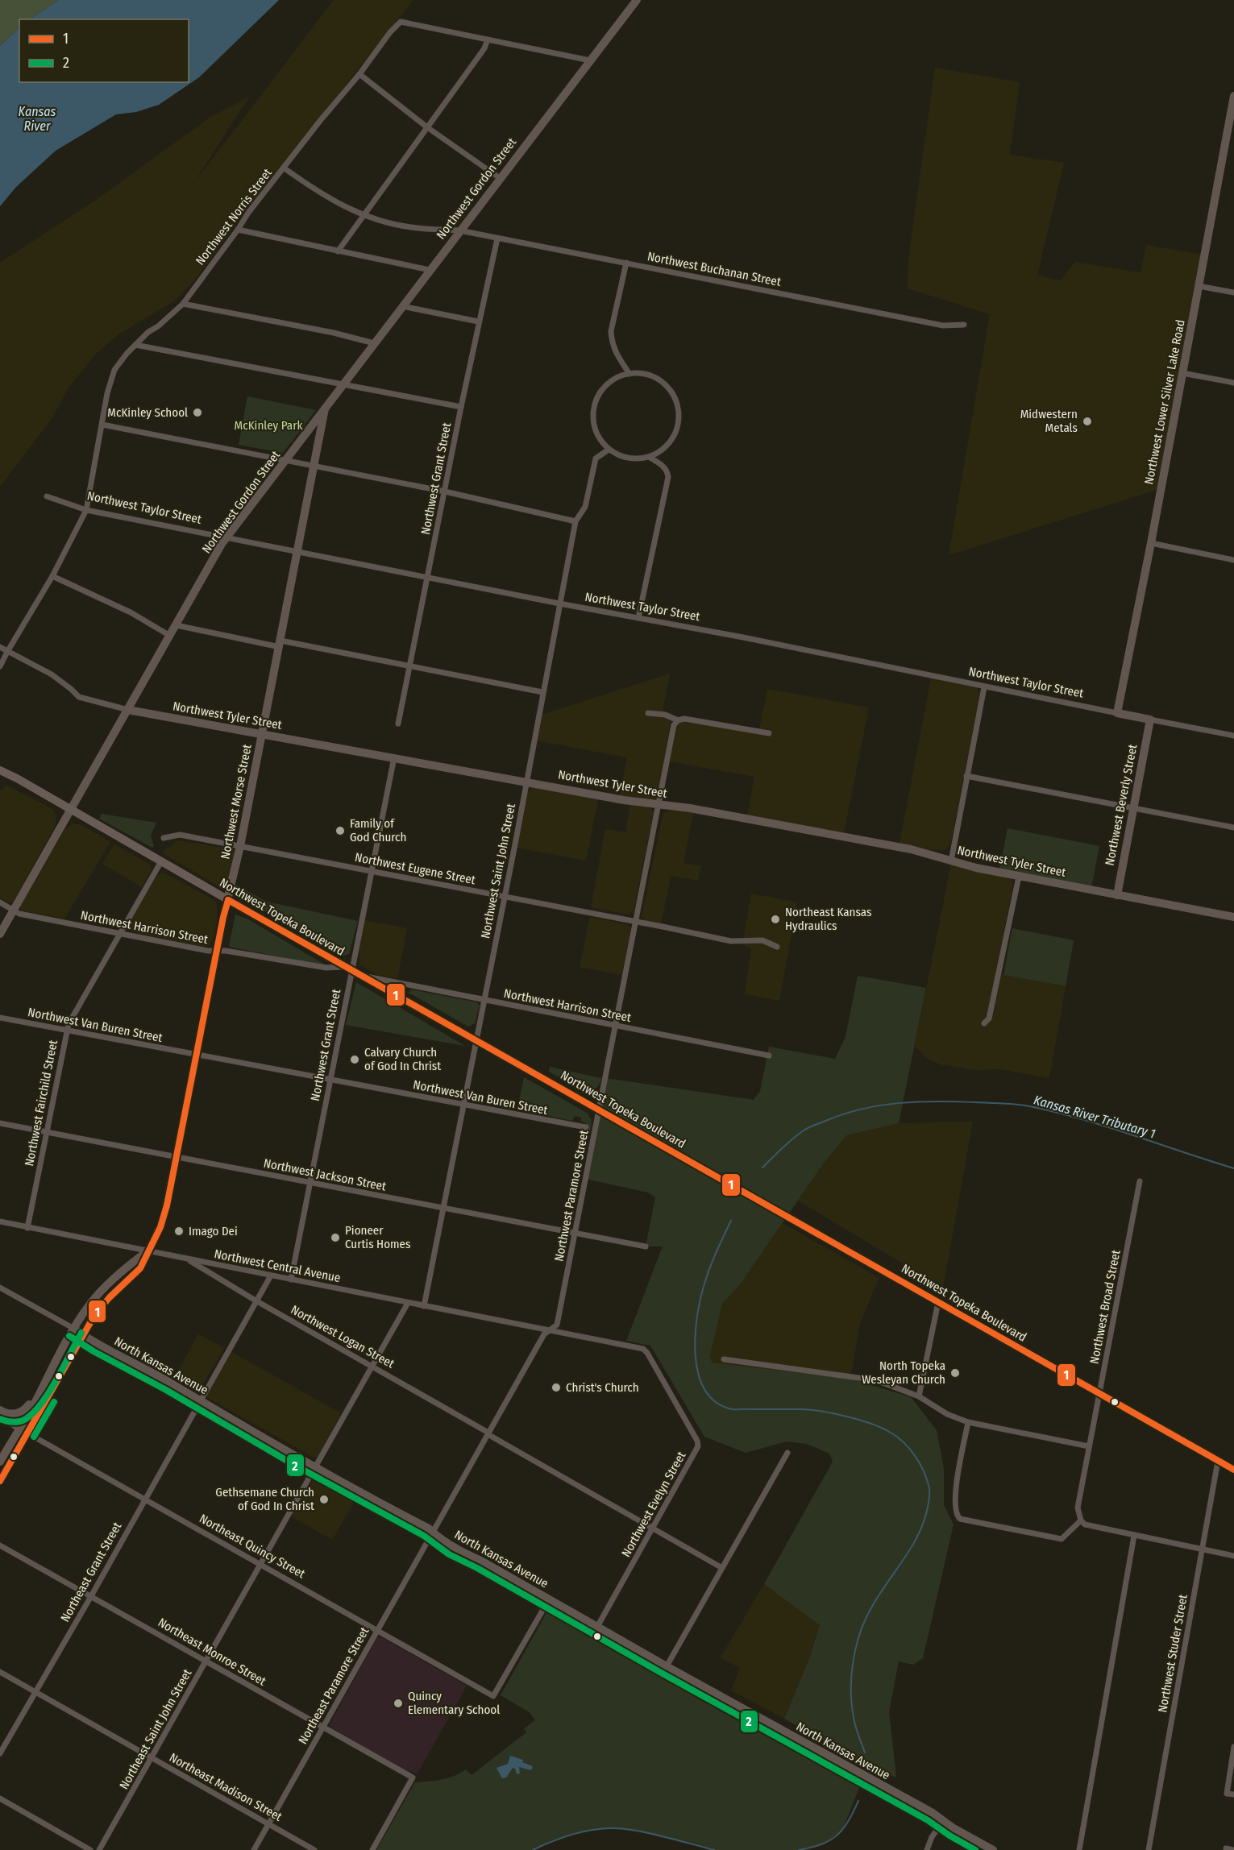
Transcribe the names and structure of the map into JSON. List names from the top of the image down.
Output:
{
  "streets": {
    "main road": [
      "Northwest Gordon Street",
      "Northwest Lower Silver Lake Road",
      "Northwest Taylor Street",
      "Northwest Tyler Street",
      "Northwest Morse Street",
      "Northwest Beverly Street",
      "Northwest Topeka Boulevard",
      "North Kansas Avenue",
      "Northeast Quincy Street"
    ],
    "street": [
      "Northwest Norris Street",
      "Northwest Buchanan Street",
      "Northwest Grant Street",
      "Northwest Eugene Street",
      "Northwest Saint John Street",
      "Northwest Harrison Street",
      "Northwest Van Buren Street",
      "Northwest Fairchild Street",
      "Northwest Jackson Street",
      "Northwest Paramore Street",
      "Northwest Central Avenue",
      "Northwest Broad Street",
      "Northwest Logan Street",
      "Northwest Evelyn Street",
      "Northeast Grant Street",
      "Northeast Monroe Street",
      "Northwest Studer Street",
      "Northeast Paramore Street",
      "Northeast Saint John Street",
      "Northeast Madison Street"
    ]
  },
  "crossings": [
    ["Northwest Gordon Street", "Northwest Buchanan Street"],
    ["Northwest Gordon Street", "Northwest Taylor Street"],
    ["Northwest Gordon Street", "Northwest Tyler Street"],
    ["Northwest Gordon Street", "Northwest Morse Street"],
    ["Northwest Gordon Street", "Northwest Topeka Boulevard"],
    ["Northwest Gordon Street", "Northwest Harrison Street"],
    ["Northwest Norris Street", "Northwest Buchanan Street"],
    ["Northwest Norris Street", "Northwest Taylor Street"],
    ["Northwest Norris Street", "Northwest Tyler Street"],
    ["Northwest Buchanan Street", "Northwest Grant Street"],
    ["Northwest Lower Silver Lake Road", "Northwest Taylor Street"],
    ["Northwest Grant Street", "Northwest Taylor Street"],
    ["Northwest Grant Street", "Northwest Tyler Street"],
    ["Northwest Grant Street", "Northwest Eugene Street"],
    ["Northwest Grant Street", "Northwest Topeka Boulevard"],
    ["Northwest Grant Street", "Northwest Harrison Street"],
    ["Northwest Grant Street", "Northwest Van Buren Street"],
    ["Northwest Grant Street", "Northwest Jackson Street"],
    ["Northwest Grant Street", "Northwest Central Avenue"],
    ["Northwest Taylor Street", "Northwest Morse Street"],
    ["Northwest Taylor Street", "Northwest Beverly Street"],
    ["Northwest Taylor Street", "Northwest Saint John Street"],
    ["Northwest Tyler Street", "Northwest Morse Street"],
    ["Northwest Tyler Street", "Northwest Beverly Street"],
    ["Northwest Tyler Street", "Northwest Saint John Street"],
    ["Northwest Tyler Street", "Northwest Paramore Street"],
    ["Northwest Morse Street", "Northwest Eugene Street"],
    ["Northwest Morse Street", "Northwest Topeka Boulevard"],
    ["Northwest Morse Street", "Northwest Harrison Street"],
    ["Northwest Morse Street", "Northwest Van Buren Street"],
    ["Northwest Morse Street", "Northwest Jackson Street"],
    ["Northwest Morse Street", "Northwest Central Avenue"],
    ["Northwest Morse Street", "North Kansas Avenue"],
    ["Northwest Morse Street", "Northeast Quincy Street"],
    ["Northwest Eugene Street", "Northwest Saint John Street"],
    ["Northwest Eugene Street", "Northwest Paramore Street"],
    ["Northwest Saint John Street", "Northwest Topeka Boulevard"],
    ["Northwest Saint John Street", "Northwest Harrison Street"],
    ["Northwest Saint John Street", "Northwest Van Buren Street"],
    ["Northwest Saint John Street", "Northwest Jackson Street"],
    ["Northwest Saint John Street", "Northwest Central Avenue"],
    ["Northwest Topeka Boulevard", "Northwest Harrison Street"],
    ["Northwest Topeka Boulevard", "Northwest Fairchild Street"],
    ["Northwest Topeka Boulevard", "Northwest Paramore Street"],
    ["Northwest Topeka Boulevard", "Northwest Broad Street"],
    ["Northwest Topeka Boulevard", "Northwest Studer Street"],
    ["Northwest Harrison Street", "Northwest Fairchild Street"],
    ["Northwest Harrison Street", "Northwest Paramore Street"],
    ["Northwest Van Buren Street", "Northwest Fairchild Street"],
    ["Northwest Fairchild Street", "Northwest Jackson Street"],
    ["Northwest Fairchild Street", "Northwest Central Avenue"],
    ["Northwest Jackson Street", "Northwest Paramore Street"],
    ["Northwest Paramore Street", "Northwest Central Avenue"],
    ["Northwest Paramore Street", "Northwest Logan Street"],
    ["Northwest Paramore Street", "North Kansas Avenue"],
    ["Northwest Paramore Street", "Northwest Evelyn Street"],
    ["Northwest Paramore Street", "Northeast Paramore Street"],
    ["Northwest Central Avenue", "Northwest Logan Street"],
    ["Northwest Central Avenue", "Northwest Evelyn Street"],
    ["Northwest Logan Street", "Northwest Evelyn Street"],
    ["North Kansas Avenue", "Northwest Evelyn Street"],
    ["North Kansas Avenue", "Northeast Quincy Street"],
    ["North Kansas Avenue", "Northeast Grant Street"],
    ["North Kansas Avenue", "Northeast Paramore Street"],
    ["North Kansas Avenue", "Northeast Saint John Street"],
    ["Northeast Quincy Street", "Northeast Grant Street"],
    ["Northeast Quincy Street", "Northeast Paramore Street"],
    ["Northeast Quincy Street", "Northeast Saint John Street"],
    ["Northeast Grant Street", "Northeast Monroe Street"],
    ["Northeast Grant Street", "Northeast Madison Street"],
    ["Northeast Monroe Street", "Northeast Paramore Street"],
    ["Northeast Monroe Street", "Northeast Saint John Street"],
    ["Northeast Paramore Street", "Northeast Madison Street"],
    ["Northeast Saint John Street", "Northeast Madison Street"]
  ],
  "water": ["Kansas River", "Kansas River Tributary 1"],
  "parks": ["McKinley Park"],
  "places": [
    "McKinley School",
    "Midwestern Metals",
    "Family of God Church",
    "Northeast Kansas Hydraulics",
    "Calvary Church of God In Christ",
    "Imago Dei",
    "Pioneer Curtis Homes",
    "North Topeka Wesleyan Church",
    "Christ's Church",
    "Gethsemane Church of God In Christ",
    "Quincy Elementary School"
  ],
  "lines": ["transit line 1", "transit line 2"],
  "legend": ["1", "2"]
}
